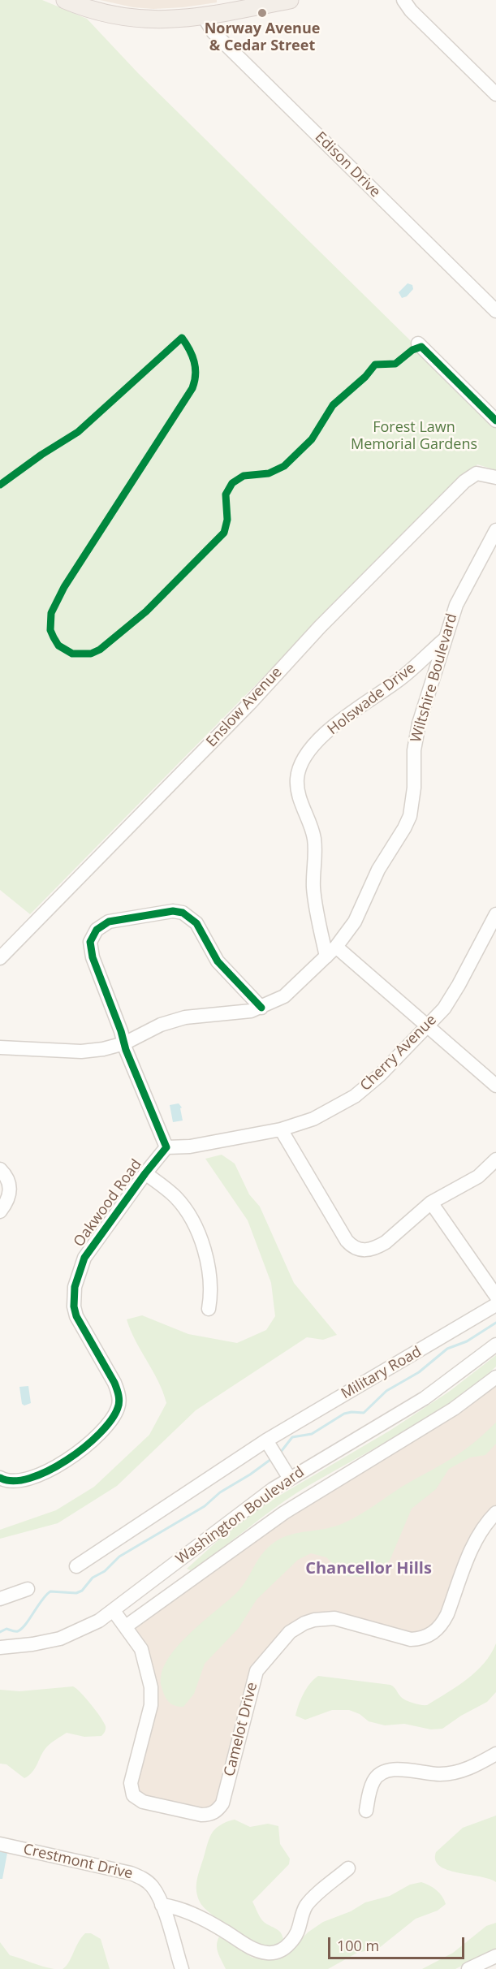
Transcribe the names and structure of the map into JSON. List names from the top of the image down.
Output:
{
  "streets": {
    "street": [
      "Edison Drive",
      "Wiltshire Boulevard",
      "Holswade Drive",
      "Enslow Avenue",
      "Cherry Avenue",
      "Oakwood Road",
      "Military Road",
      "Washington Boulevard",
      "Camelot Drive",
      "Crestmont Drive"
    ]
  },
  "crossings": [
    ["Wiltshire Boulevard", "Holswade Drive"],
    ["Cherry Avenue", "Oakwood Road"],
    ["Washington Boulevard", "Camelot Drive"]
  ],
  "districts": ["Chancellor Hills"],
  "parks": ["Forest Lawn Memorial Gardens"],
  "places": ["Norway Avenue & Cedar Street"],
  "scale_bar": "100 m"
}
